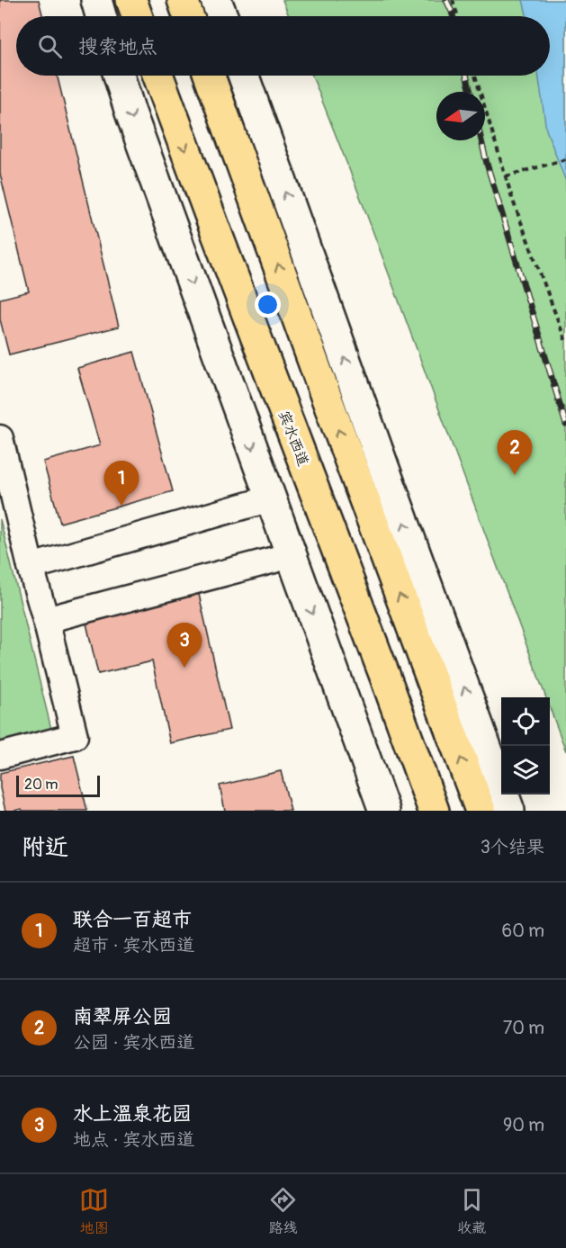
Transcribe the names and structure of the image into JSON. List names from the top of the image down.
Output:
{
  "streets": {
    "main road": ["宾水西道"]
  },
  "scale_bar": "20 m",
  "north": "left",
  "page": {
    "search": "搜索地点",
    "pins": ["2", "1", "3"],
    "scale": "20 m",
    "heading": ["附近", "3个结果"],
    "list": [
      {
        "mark": "1",
        "name": "联合一百超市",
        "note": "超市 · 宾水西道",
        "value": "60 m"
      },
      {
        "mark": "2",
        "name": "南翠屏公园",
        "note": "公园 · 宾水西道",
        "value": "70 m"
      },
      {
        "mark": "3",
        "name": "水上温泉花园",
        "note": "地点 · 宾水西道",
        "value": "90 m"
      }
    ],
    "nav": ["地图", "路线", "收藏"]
  }
}
